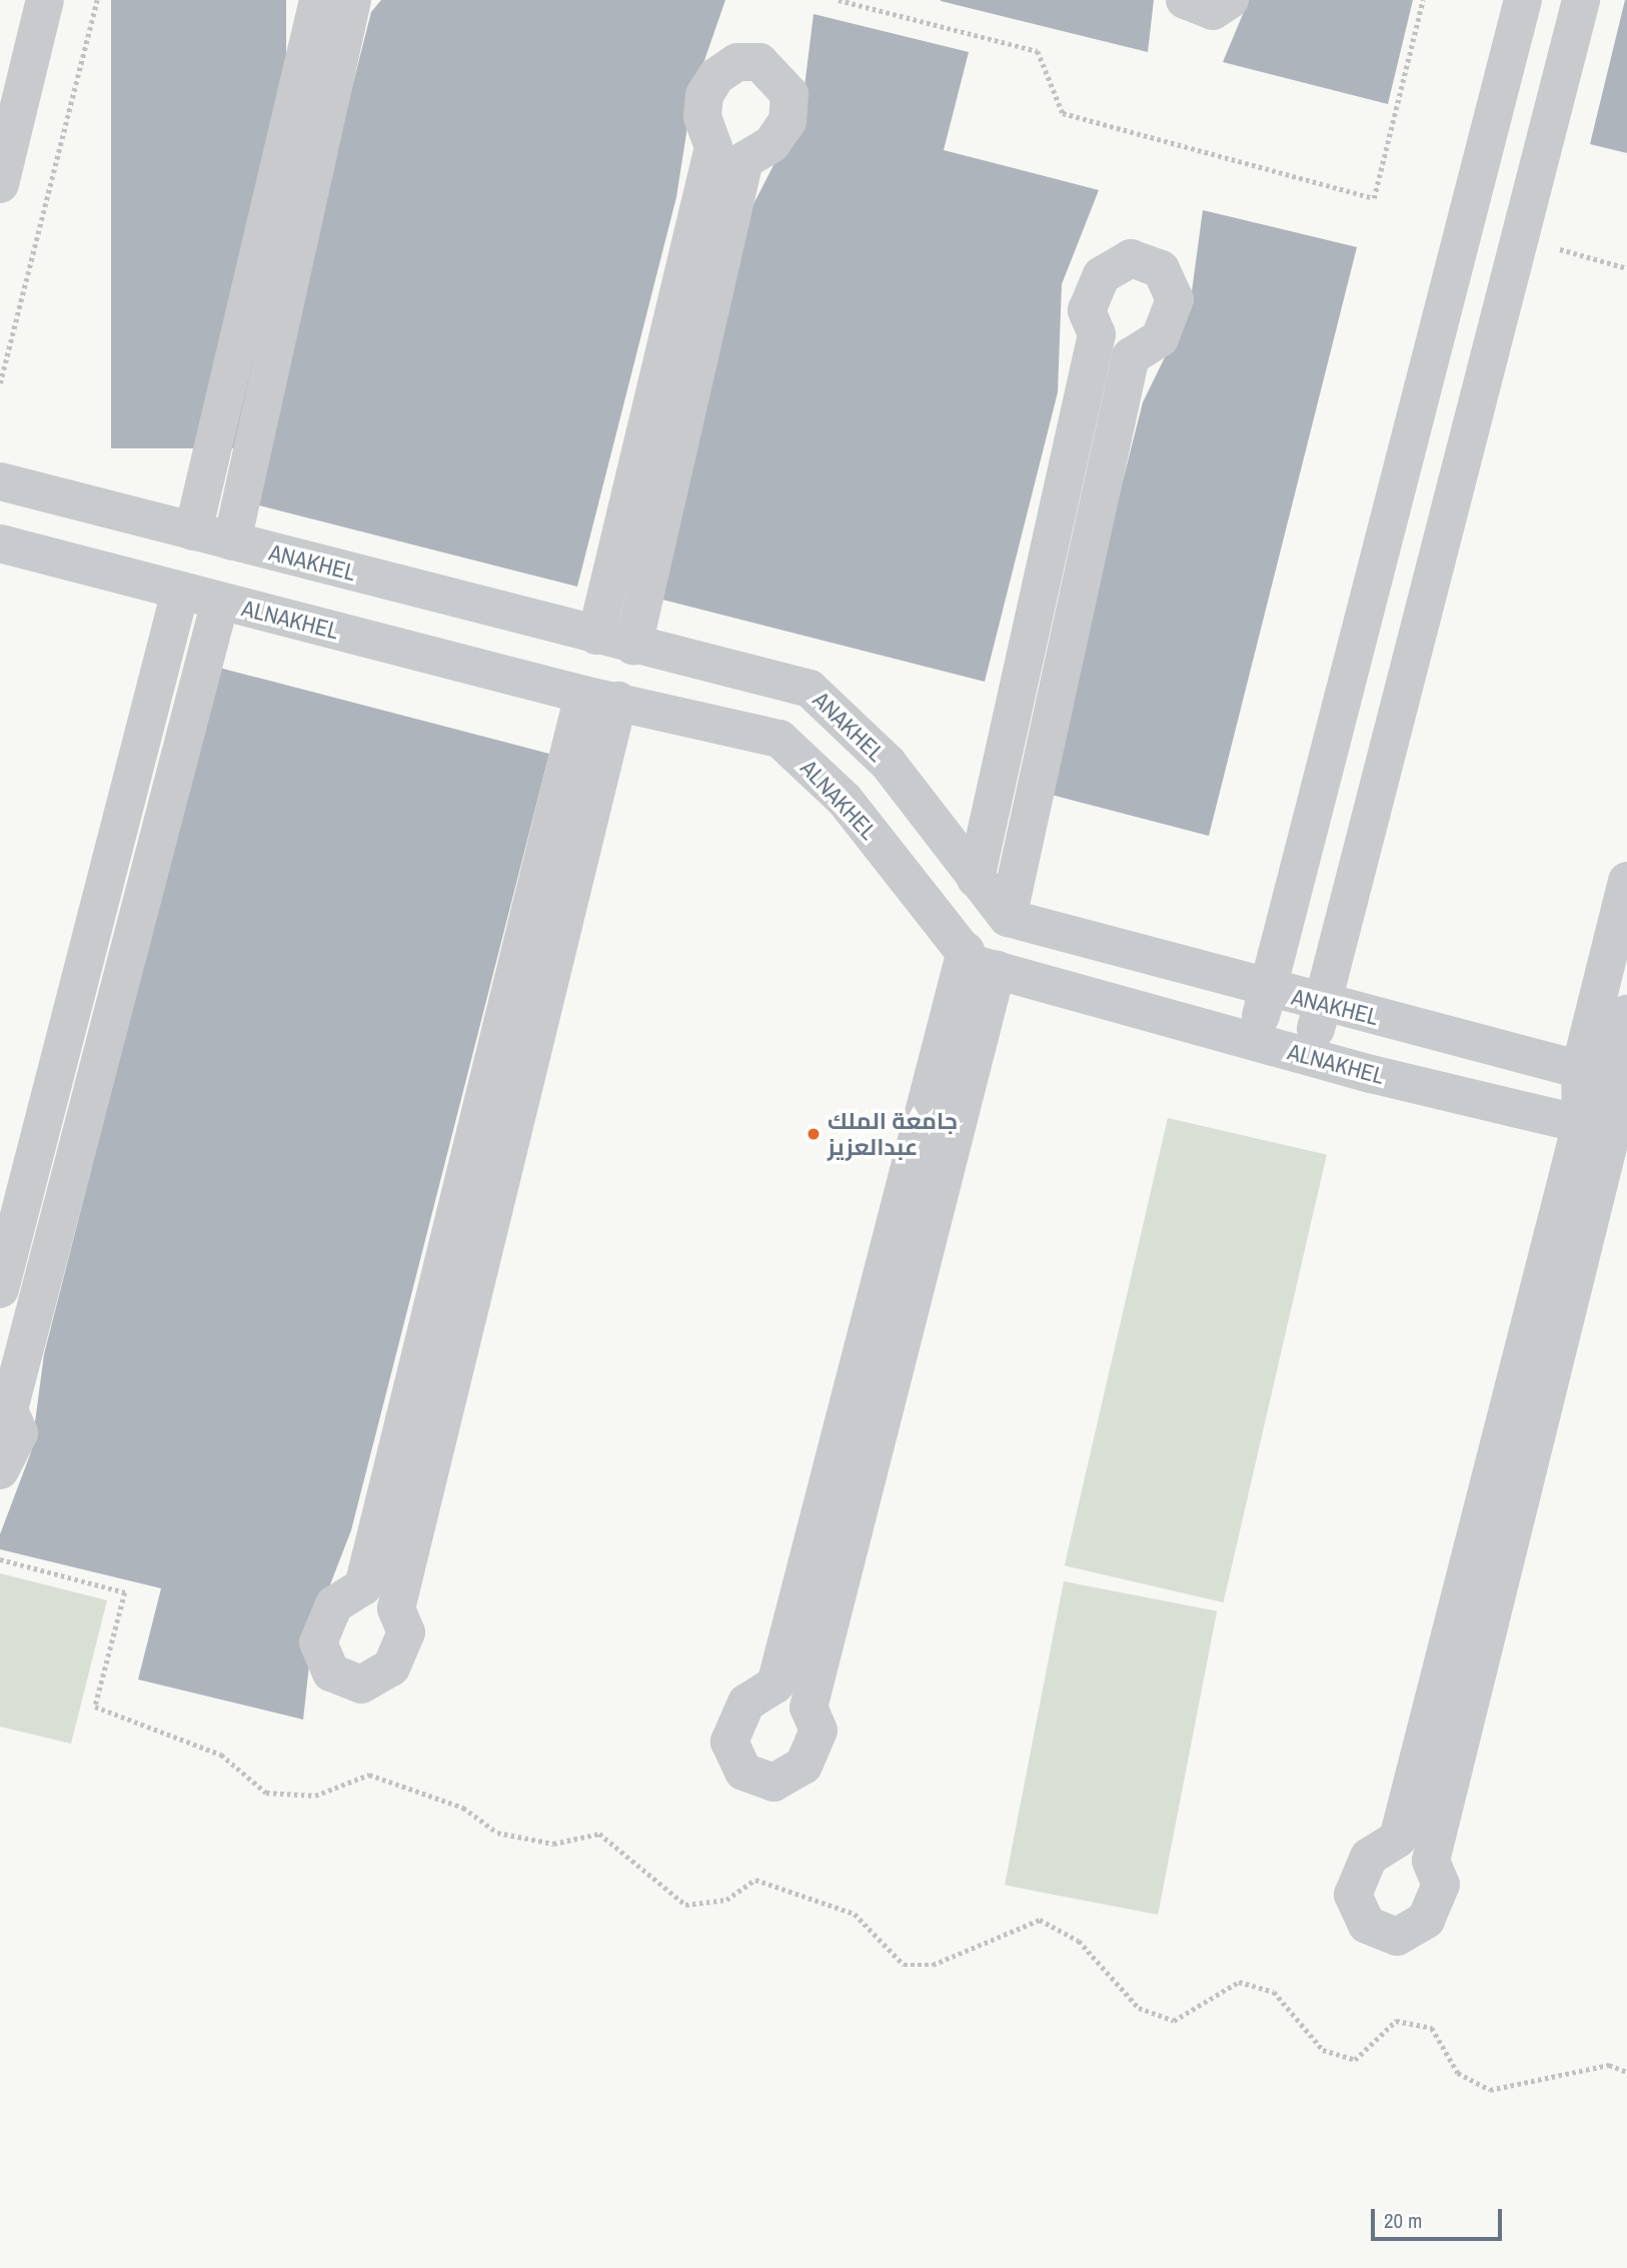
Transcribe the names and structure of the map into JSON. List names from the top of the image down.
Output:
{
  "streets": {
    "street": ["ANAKHEL", "ALNAKHEL"]
  },
  "places": ["جامعة الملك عبدالعزيز"],
  "scale_bar": "20 m"
}
